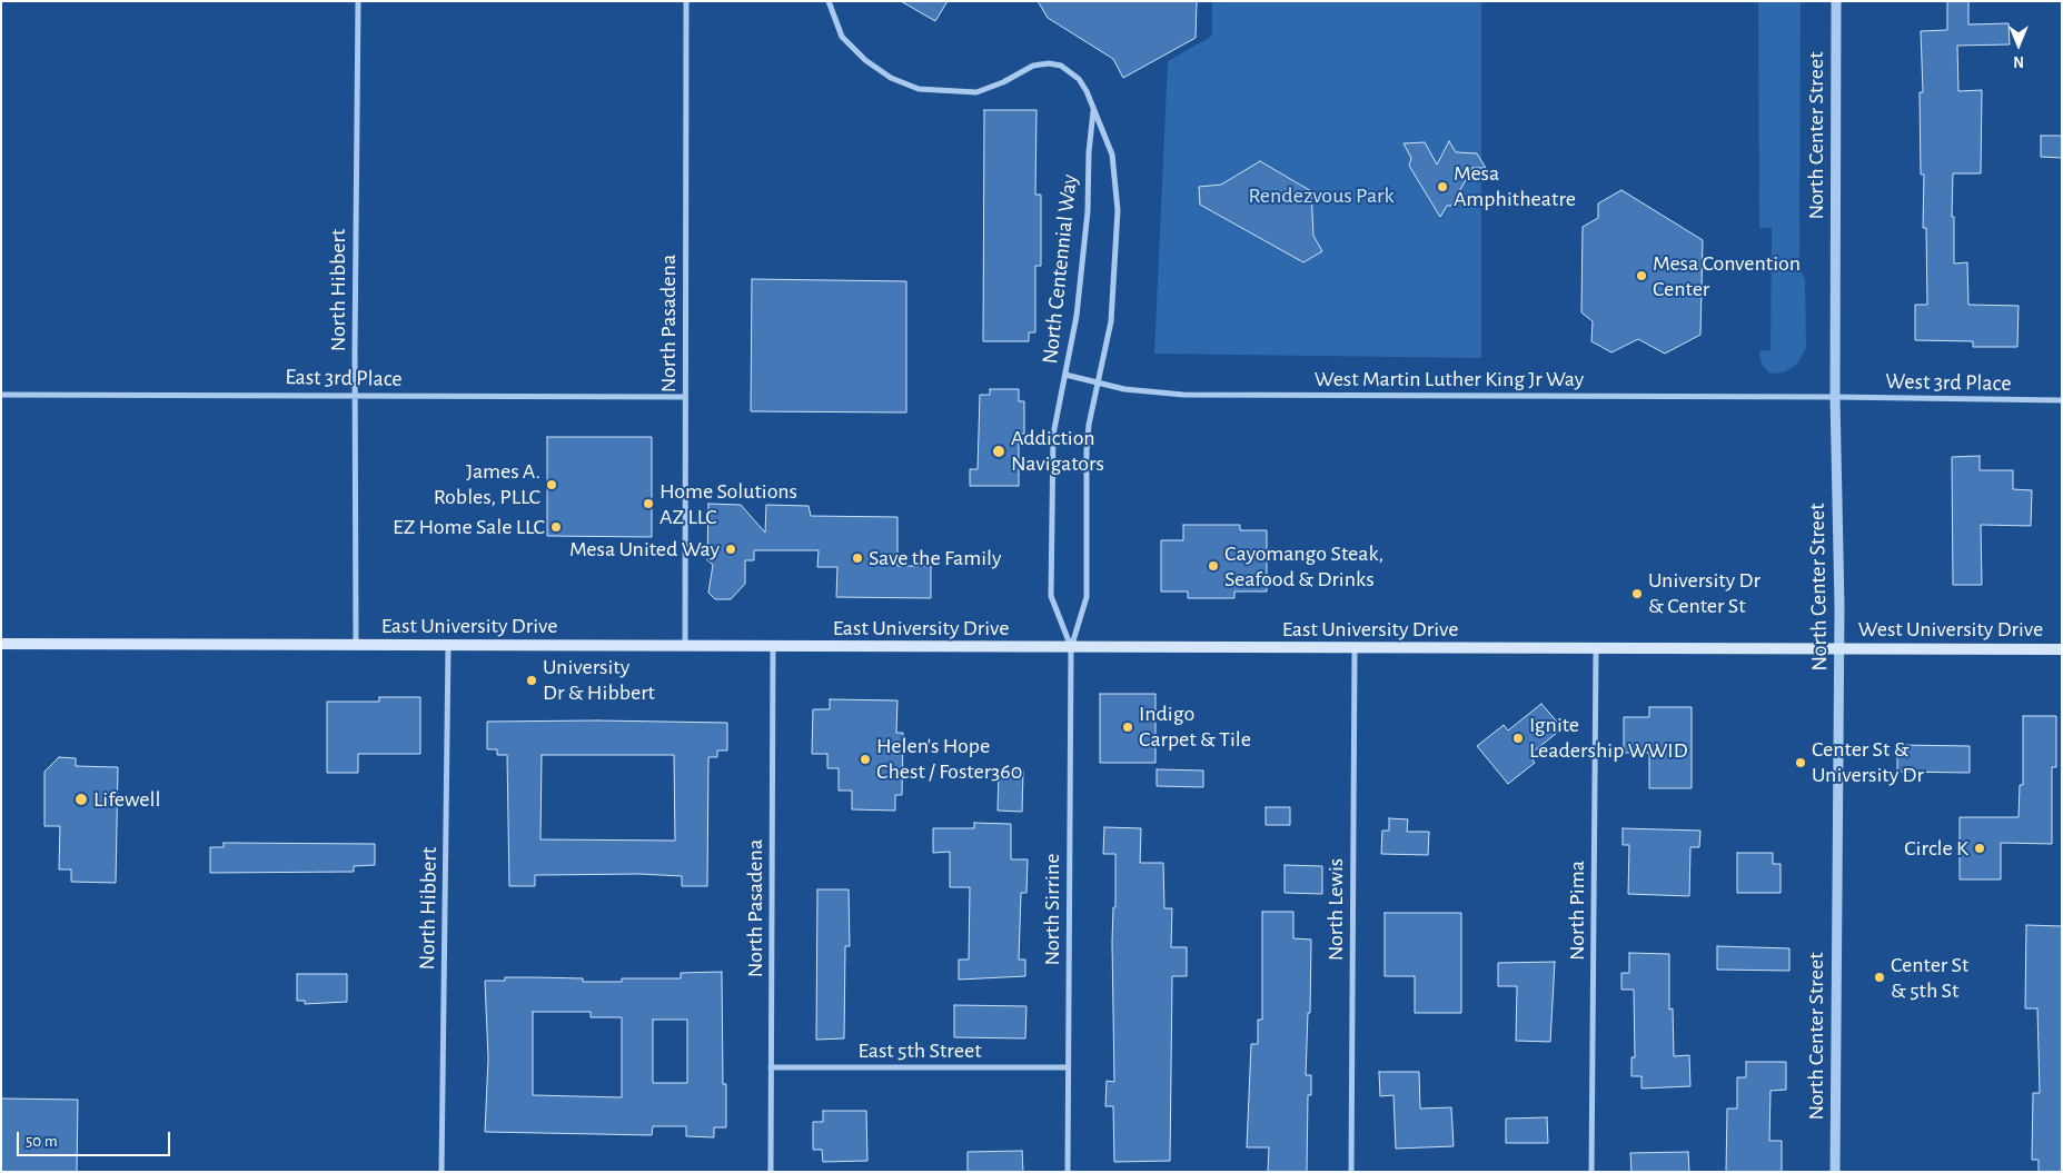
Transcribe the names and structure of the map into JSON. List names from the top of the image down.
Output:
{
  "streets": {
    "main road": ["East University Drive", "West University Drive"],
    "street": [
      "North Center Street",
      "North Centennial Way",
      "North Hibbert",
      "North Pasadena",
      "East 3rd Place",
      "West Martin Luther King Jr Way",
      "West 3rd Place",
      "North Sirrine",
      "North Lewis",
      "North Pima",
      "East 5th Street"
    ]
  },
  "crossings": [
    ["North Center Street", "West Martin Luther King Jr Way"],
    ["North Center Street", "West 3rd Place"],
    ["North Center Street", "East University Drive"],
    ["North Center Street", "West University Drive"],
    ["North Centennial Way", "West Martin Luther King Jr Way"],
    ["North Centennial Way", "East University Drive"],
    ["North Centennial Way", "North Sirrine"],
    ["North Hibbert", "East 3rd Place"],
    ["North Hibbert", "East University Drive"],
    ["North Pasadena", "East 3rd Place"],
    ["North Pasadena", "East University Drive"],
    ["North Pasadena", "East 5th Street"],
    ["West Martin Luther King Jr Way", "West 3rd Place"],
    ["East University Drive", "West University Drive"],
    ["East University Drive", "North Sirrine"],
    ["East University Drive", "North Lewis"],
    ["East University Drive", "North Pima"],
    ["North Sirrine", "East 5th Street"]
  ],
  "parks": ["Rendezvous Park"],
  "places": [
    "Mesa Amphitheatre",
    "Mesa Convention Center",
    "Addiction Navigators",
    "James A. Robles, PLLC",
    "Home Solutions AZ LLC",
    "EZ Home Sale LLC",
    "Mesa United Way",
    "Save the Family",
    "Cayomango Steak, Seafood & Drinks",
    "University Dr & Center St",
    "University Dr & Hibbert",
    "Indigo Carpet & Tile",
    "Ignite Leadership WWID",
    "Helen's Hope Chest / Foster360",
    "Center St & University Dr",
    "Lifewell",
    "Circle K",
    "Center St & 5th St"
  ],
  "scale_bar": "50 m",
  "north": "bottom"
}
